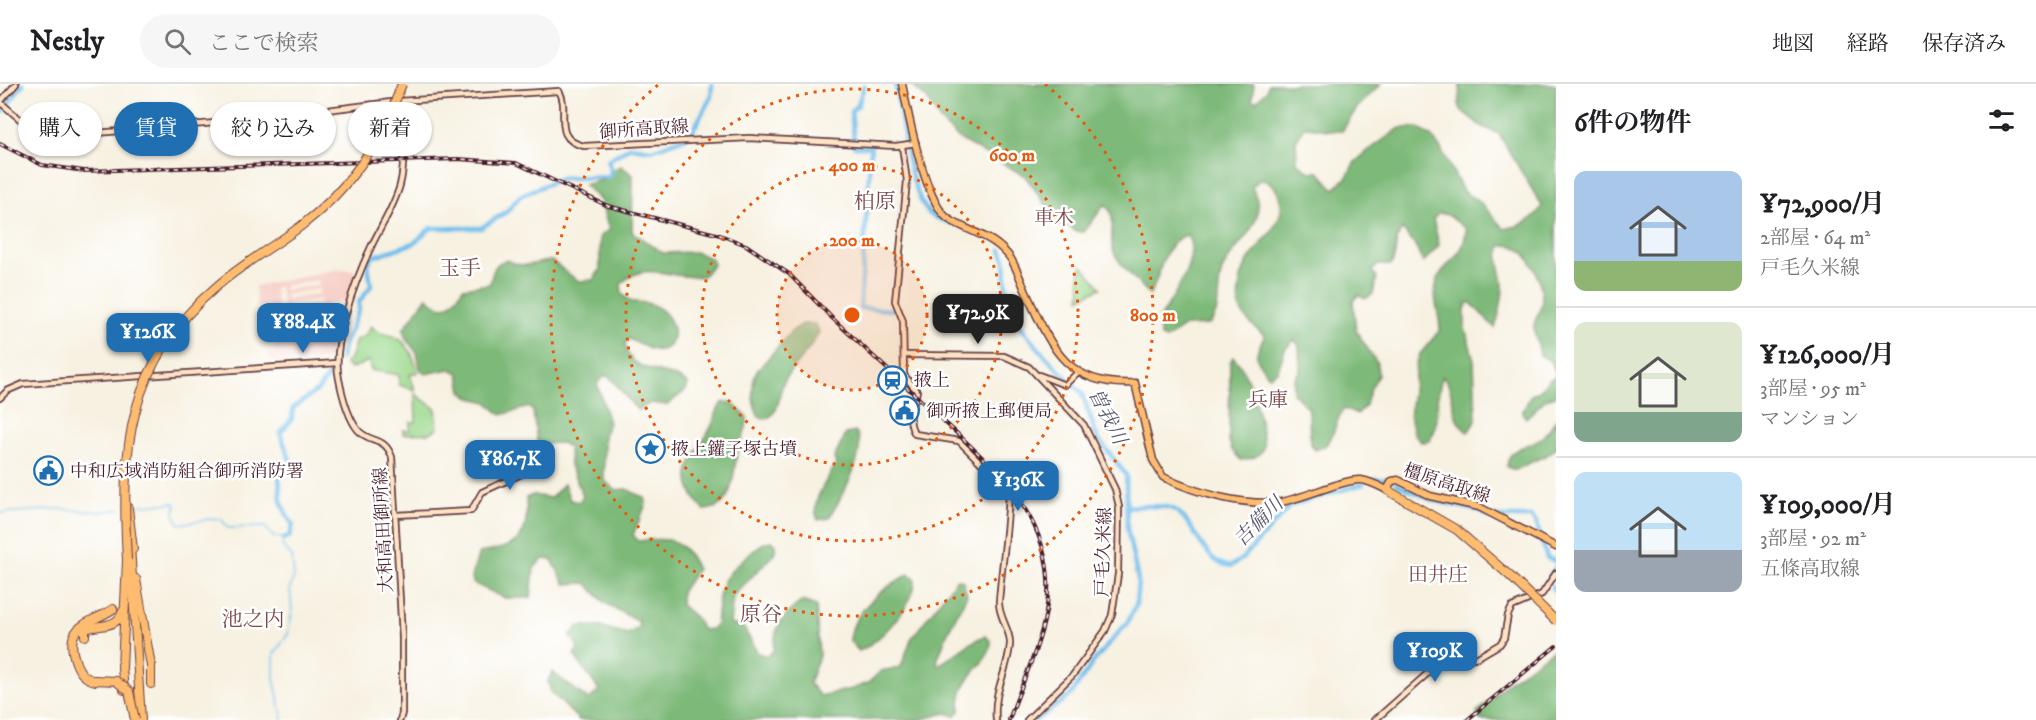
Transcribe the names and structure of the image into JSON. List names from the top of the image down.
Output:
{
  "streets": {
    "main road": [
      "御所高取線",
      "橿原高取線",
      "大和高田御所線",
      "戸毛久米線"
    ]
  },
  "crossings": [
    ["御所高取線", "大和高田御所線"]
  ],
  "districts": [
    "柏原",
    "車木",
    "玉手",
    "兵庫",
    "田井庄",
    "原谷",
    "池之内"
  ],
  "water": ["曽我川", "吉備川"],
  "places": {
    "station": ["掖上"],
    "public building": ["御所掖上郵便局", "中和広域消防組合御所消防署"],
    "place": ["掖上鑵子塚古墳"]
  },
  "page": {
    "header": "Nestly",
    "search": "ここで検索",
    "nav": ["地図", "経路", "保存済み"],
    "heading": "6件の物件",
    "chip": [
      "購入",
      "賃貸",
      "絞り込み",
      "新着"
    ],
    "list": [
      {
        "name": "¥72,900/月",
        "note": "2部屋 · 64 m² · 戸毛久米線"
      },
      {
        "name": "¥126,000/月",
        "note": "3部屋 · 95 m² · マンション"
      },
      {
        "name": "¥109,000/月",
        "note": "3部屋 · 92 m² · 五條高取線"
      }
    ],
    "price": [
      "¥72.9K",
      "¥88.4K",
      "¥126K",
      "¥86.7K",
      "¥136K",
      "¥109K"
    ]
  },
  "rings": [
    "600 m",
    "400 m",
    "200 m",
    "800 m"
  ]
}
